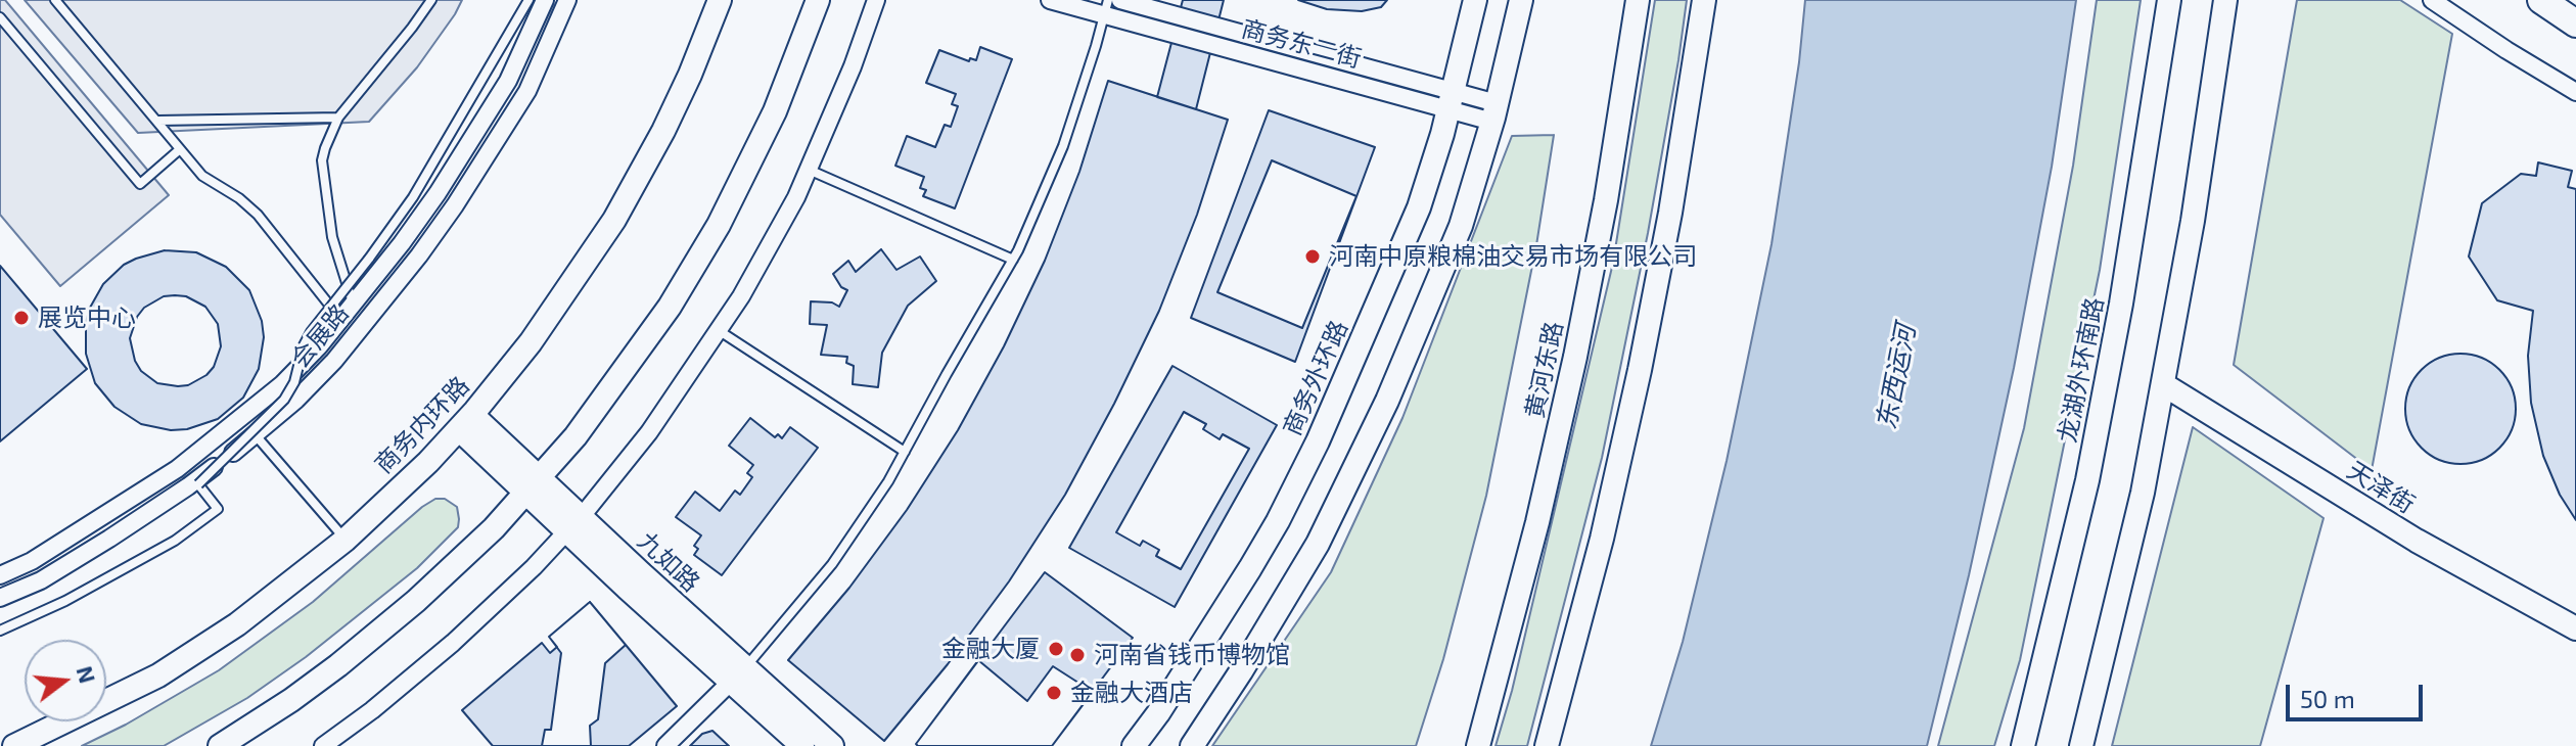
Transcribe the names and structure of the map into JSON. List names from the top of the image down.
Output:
{
  "streets": {
    "street": [
      "商务东二街",
      "会展路",
      "黄河东路",
      "龙湖外环南路",
      "商务外环路",
      "商务内环路",
      "天泽街",
      "九如路"
    ]
  },
  "crossings": [
    ["商务东二街", "商务外环路"],
    ["商务内环路", "九如路"]
  ],
  "water": ["东西运河"],
  "places": [
    "河南中原粮棉油交易市场有限公司",
    "展览中心",
    "金融大厦",
    "河南省钱币博物馆",
    "金融大酒店"
  ],
  "scale_bar": "50 m",
  "north": "right"
}
